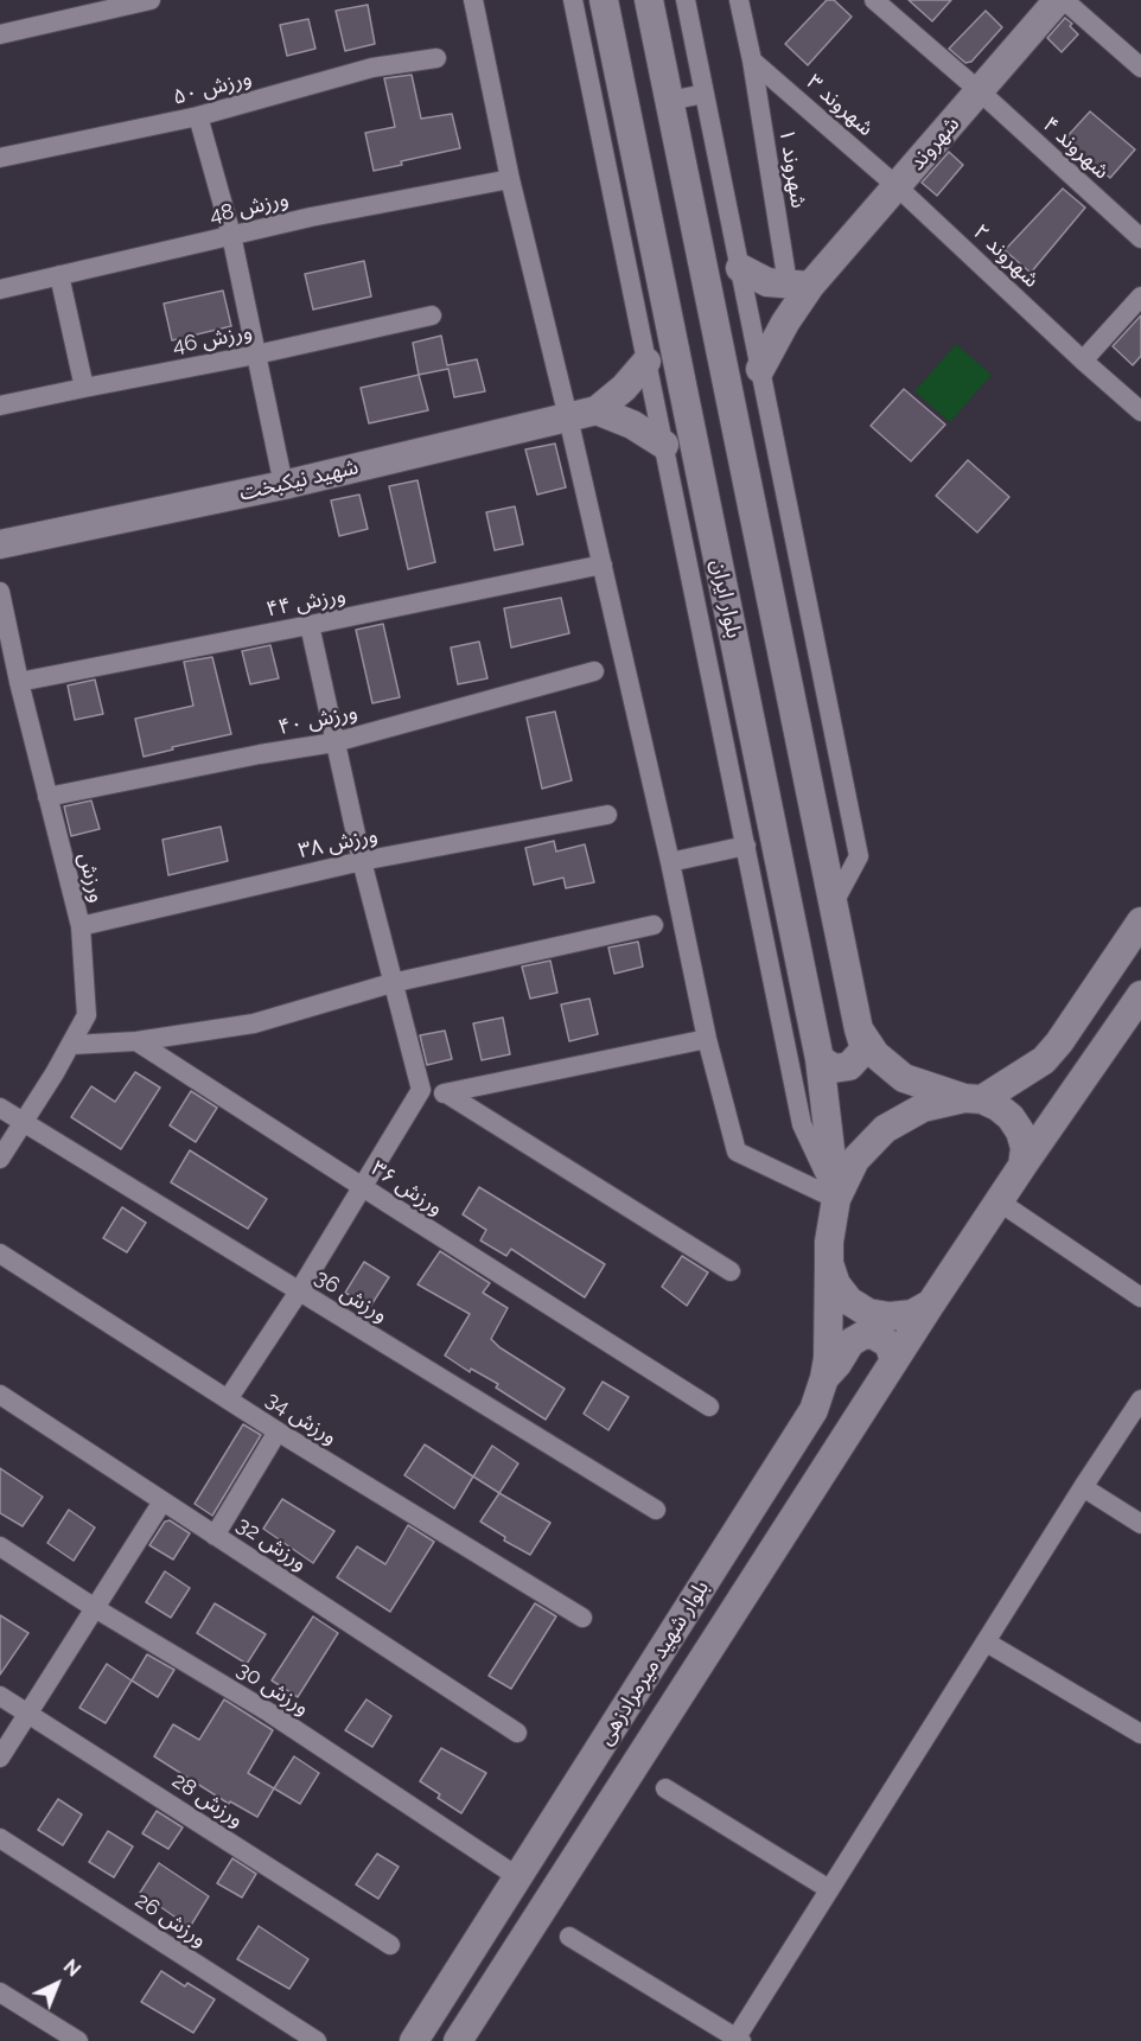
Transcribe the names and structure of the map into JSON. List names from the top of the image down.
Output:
{
  "streets": {
    "street": [
      "ورزش ۵٠",
      "شهروند ۳",
      "شهروند",
      "شهروند ۴",
      "شهروند ۱",
      "ورزش 48",
      "شهروند ۲",
      "ورزش 46",
      "شهید نیکبخت",
      "بلوار ایران",
      "ورزش ۴۴",
      "ورزش ۴۰",
      "ورزش ۳۸",
      "ورزش",
      "ورزش ۳۶",
      "ورزش 36",
      "ورزش 34",
      "ورزش 32",
      "بلوار شهید میرمرادزهی",
      "ورزش 30",
      "ورزش 28",
      "ورزش 26"
    ]
  },
  "crossings": [
    ["شهروند ۳", "شهروند"],
    ["شهروند ۳", "شهروند ۱"],
    ["شهروند ۳", "شهروند ۲"],
    ["شهروند", "شهروند ۴"],
    ["شهروند", "شهروند ۱"],
    ["شهروند", "شهروند ۲"],
    ["بلوار ایران", "بلوار شهید میرمرادزهی"],
    ["ورزش ۴۴", "ورزش"],
    ["ورزش ۴۰", "ورزش"],
    ["ورزش ۳۸", "ورزش"],
    ["ورزش", "ورزش 36"],
    ["بلوار شهید میرمرادزهی", "ورزش 30"]
  ],
  "north": "top right"
}
